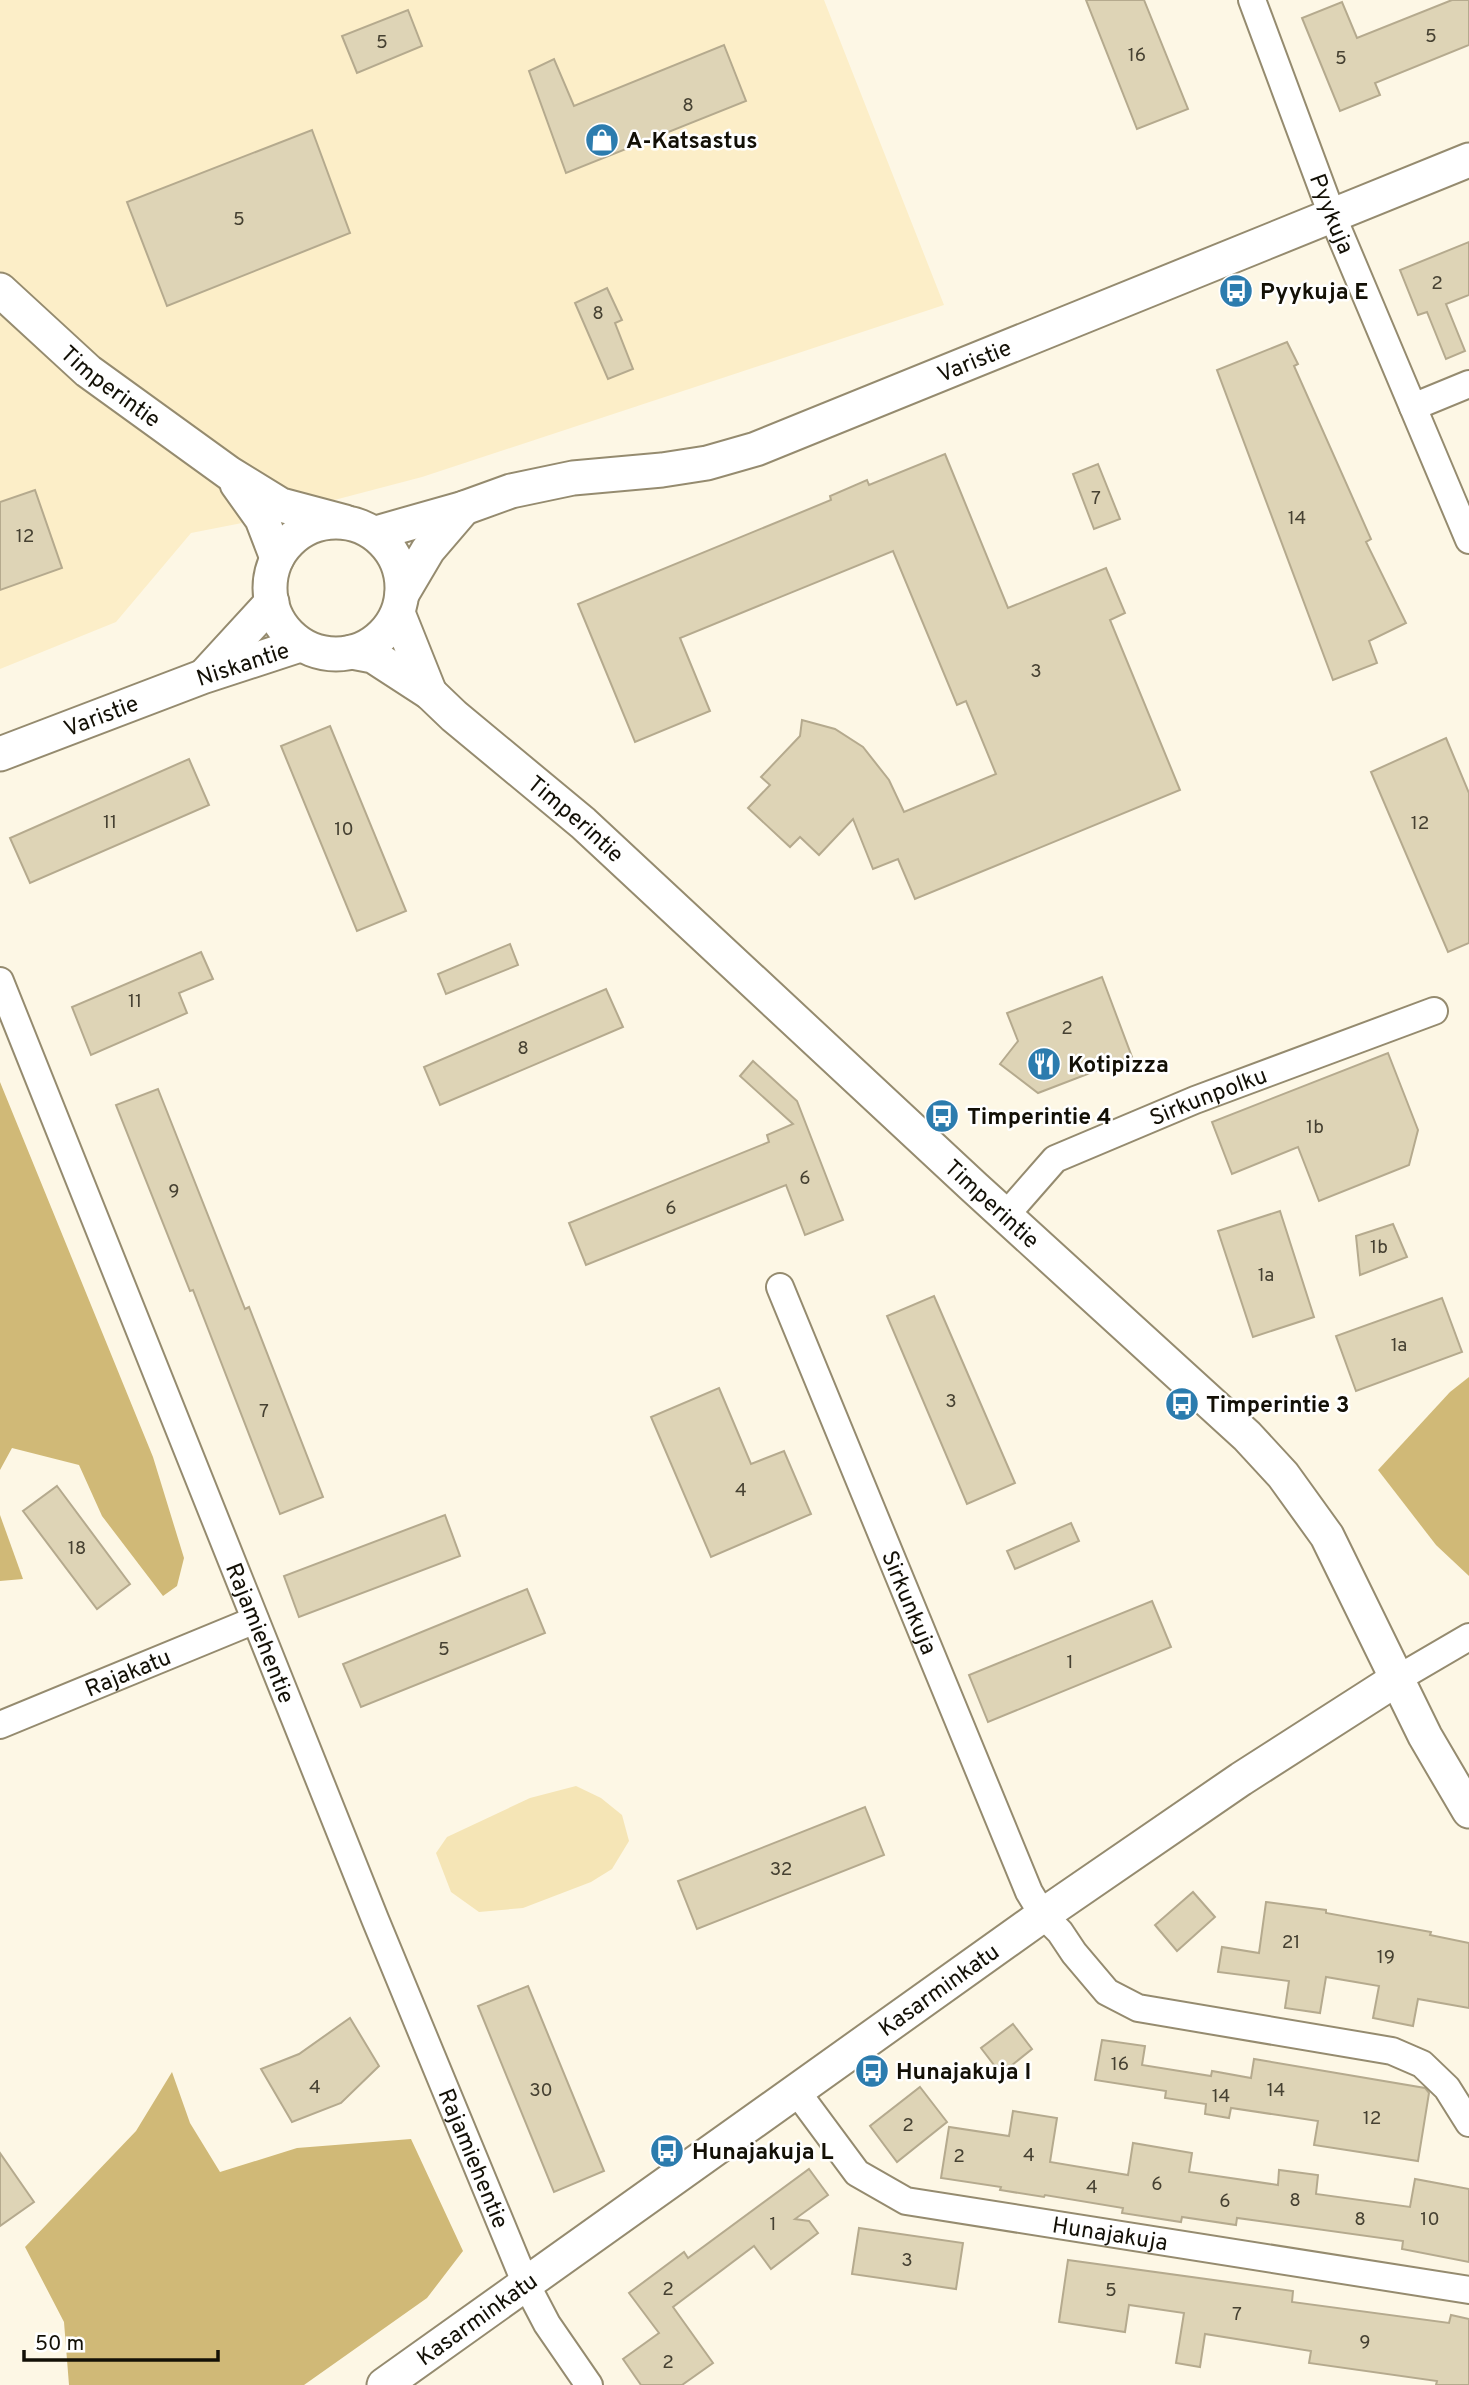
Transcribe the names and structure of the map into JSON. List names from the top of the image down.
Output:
{
  "streets": {
    "street": [
      "Pyykuja",
      "Varistie",
      "Timperintie",
      "Niskantie",
      "Sirkunpolku",
      "Sirkunkuja",
      "Rajamiehentie",
      "Rajakatu",
      "Kasarminkatu",
      "Hunajakuja"
    ]
  },
  "crossings": [
    ["Pyykuja", "Varistie"],
    ["Varistie", "Timperintie"],
    ["Varistie", "Niskantie"],
    ["Timperintie", "Niskantie"],
    ["Timperintie", "Sirkunpolku"],
    ["Timperintie", "Kasarminkatu"],
    ["Sirkunkuja", "Kasarminkatu"],
    ["Rajamiehentie", "Rajakatu"],
    ["Rajamiehentie", "Kasarminkatu"],
    ["Kasarminkatu", "Hunajakuja"]
  ],
  "places": {
    "shop": ["A-Katsastus"],
    "bus stop": [
      "Pyykuja E",
      "Timperintie 4",
      "Timperintie 3",
      "Hunajakuja I",
      "Hunajakuja L"
    ],
    "restaurant": ["Kotipizza"]
  },
  "house_numbers": [
    "5",
    "5",
    "16",
    "5",
    "8",
    "5",
    "2",
    "8",
    "7",
    "14",
    "12",
    "3",
    "11",
    "12",
    "10",
    "11",
    "2",
    "8",
    "1b",
    "6",
    "9",
    "6",
    "1b",
    "1a",
    "1a",
    "3",
    "7",
    "4",
    "18",
    "5",
    "1",
    "32",
    "21",
    "19",
    "16",
    "4",
    "30",
    "14",
    "14",
    "12",
    "2",
    "4",
    "2",
    "6",
    "4",
    "8",
    "6",
    "8",
    "10",
    "1",
    "3",
    "2",
    "5",
    "7",
    "9",
    "2"
  ],
  "scale_bar": "50 m"
}
